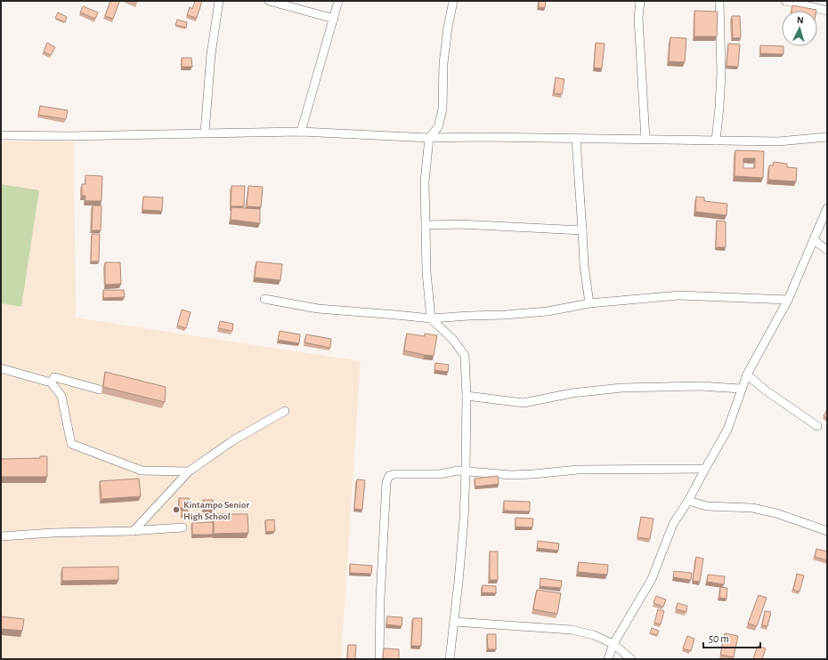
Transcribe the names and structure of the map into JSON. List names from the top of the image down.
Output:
{
  "places": ["Kintampo Senior High School"],
  "scale_bar": "50 m",
  "north": "top"
}
